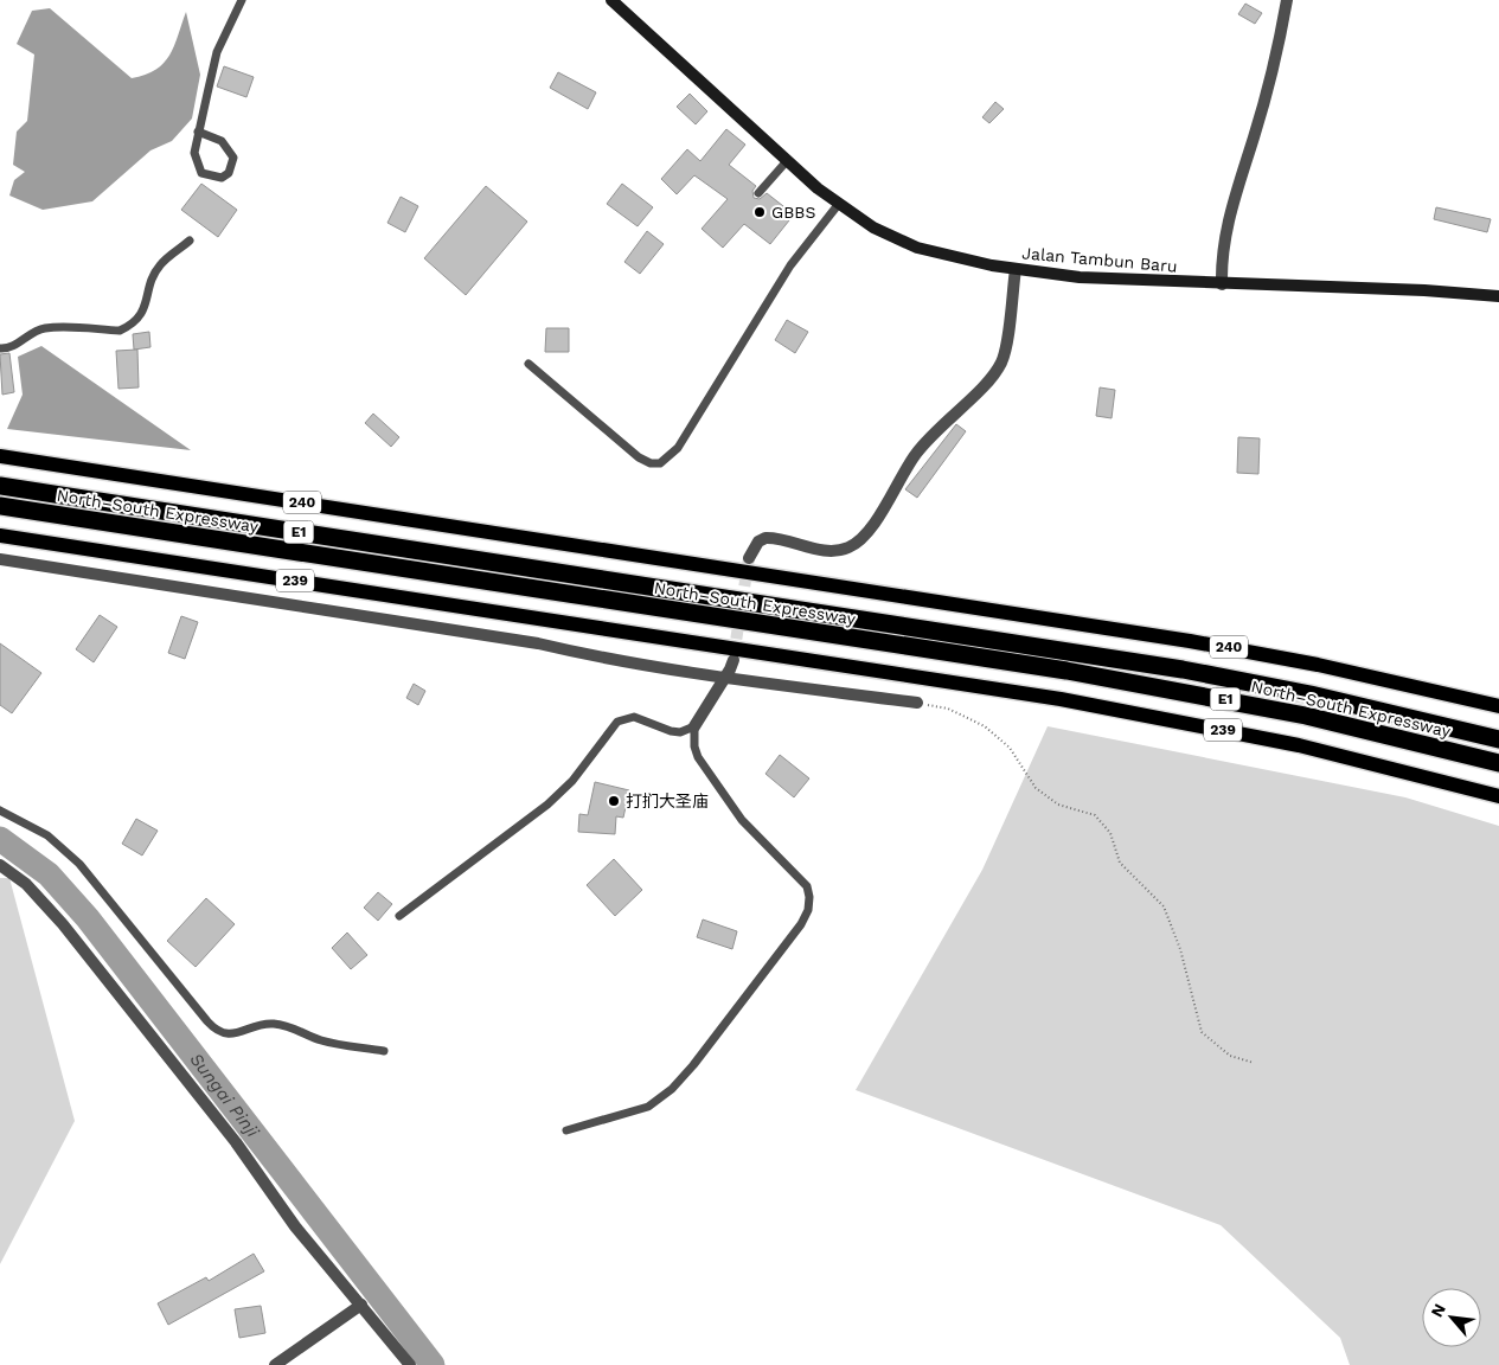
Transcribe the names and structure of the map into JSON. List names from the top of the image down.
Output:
{
  "streets": {
    "highway": ["North–South Expressway", "E1"],
    "main road": ["Jalan Tambun Baru", "240", "239"]
  },
  "water": ["Sungai Pinji"],
  "places": ["GBBS", "打扪大圣庙"],
  "north": "top left"
}
